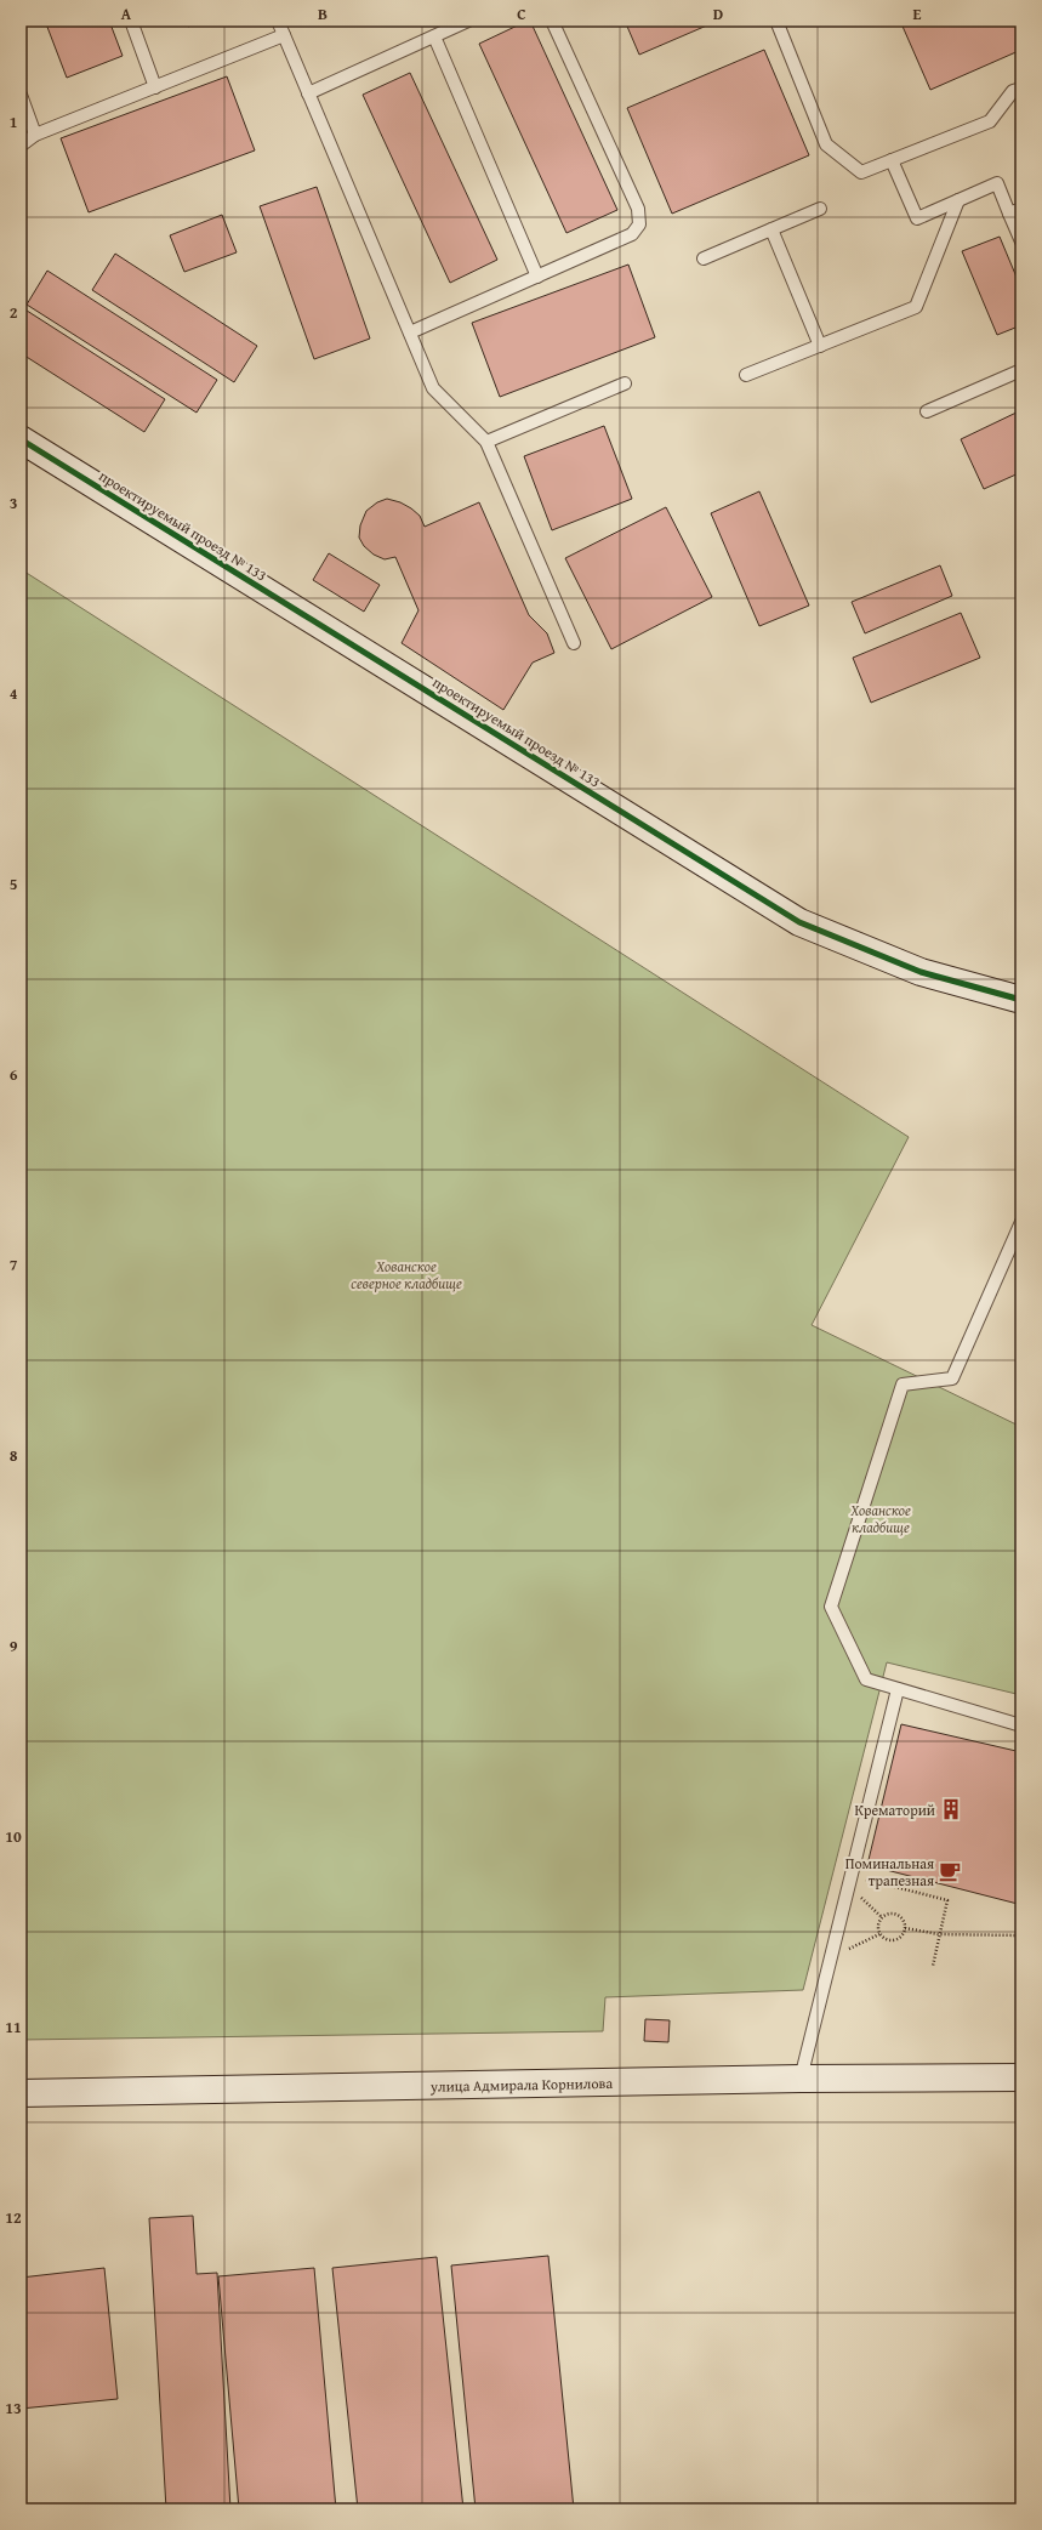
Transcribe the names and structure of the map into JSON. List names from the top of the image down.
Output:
{
  "streets": {
    "street": ["проектируемый проезд № 133", "улица Адмирала Корнилова"]
  },
  "parks": ["Хованское северное кладбище", "Хованское кладбище"],
  "places": {
    "building": ["Крематорий"],
    "cafe": ["Поминальная трапезная"]
  },
  "grid": {
    "columns": [
      "A",
      "B",
      "C",
      "D",
      "E"
    ],
    "rows": [
      "1",
      "2",
      "3",
      "4",
      "5",
      "6",
      "7",
      "8",
      "9",
      "10",
      "11",
      "12",
      "13"
    ]
  }
}
